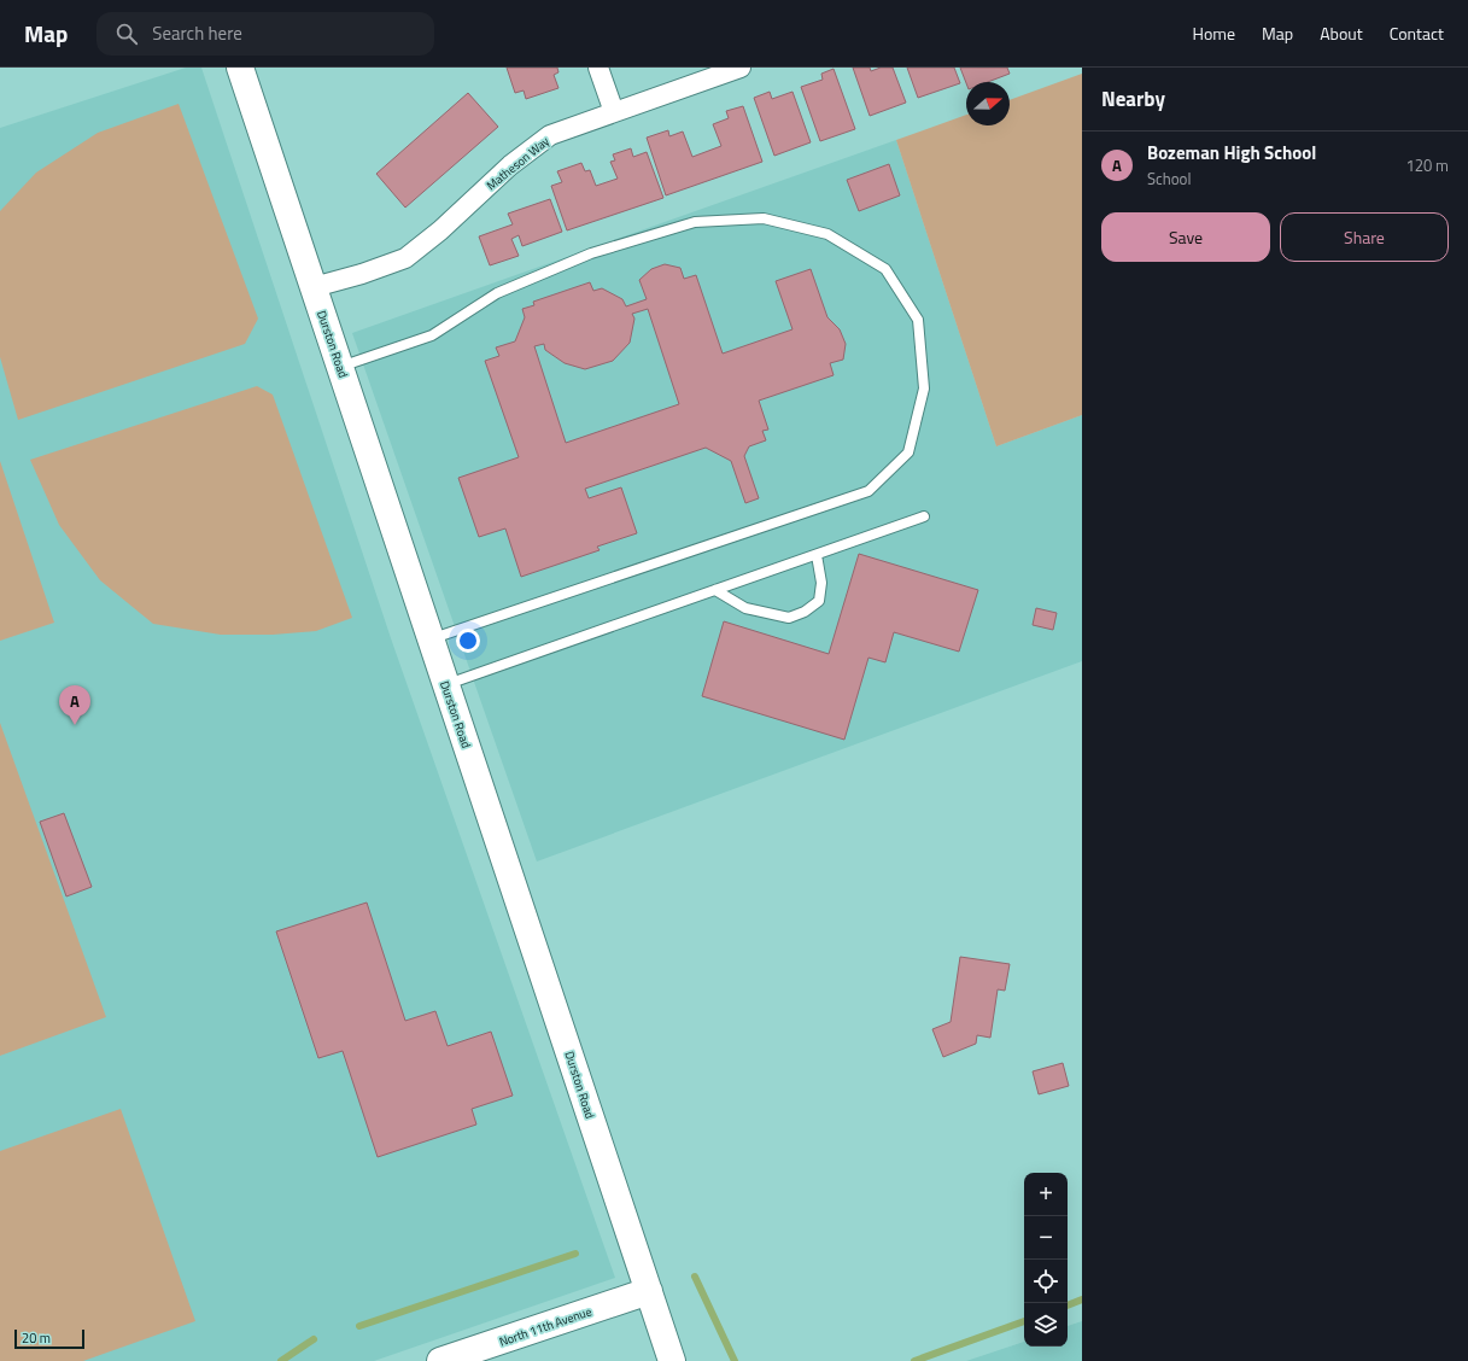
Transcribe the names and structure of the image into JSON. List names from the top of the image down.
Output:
{
  "streets": {
    "main road": ["Durston Road", "North 11th Avenue"],
    "street": ["Matheson Way"]
  },
  "crossings": [
    ["Matheson Way", "Durston Road"],
    ["Durston Road", "North 11th Avenue"]
  ],
  "scale_bar": "20 m",
  "north": "right",
  "page": {
    "header": "Map",
    "search": "Search here",
    "nav": [
      "Home",
      "Map",
      "About",
      "Contact"
    ],
    "heading": "Nearby",
    "list": [
      {
        "mark": "A",
        "name": "Bozeman High School",
        "note": "School",
        "value": "120 m"
      }
    ],
    "buttons": ["Save", "Share"],
    "pins": "A",
    "map_buttons": ["+", "−"],
    "scale": "20 m"
  }
}
